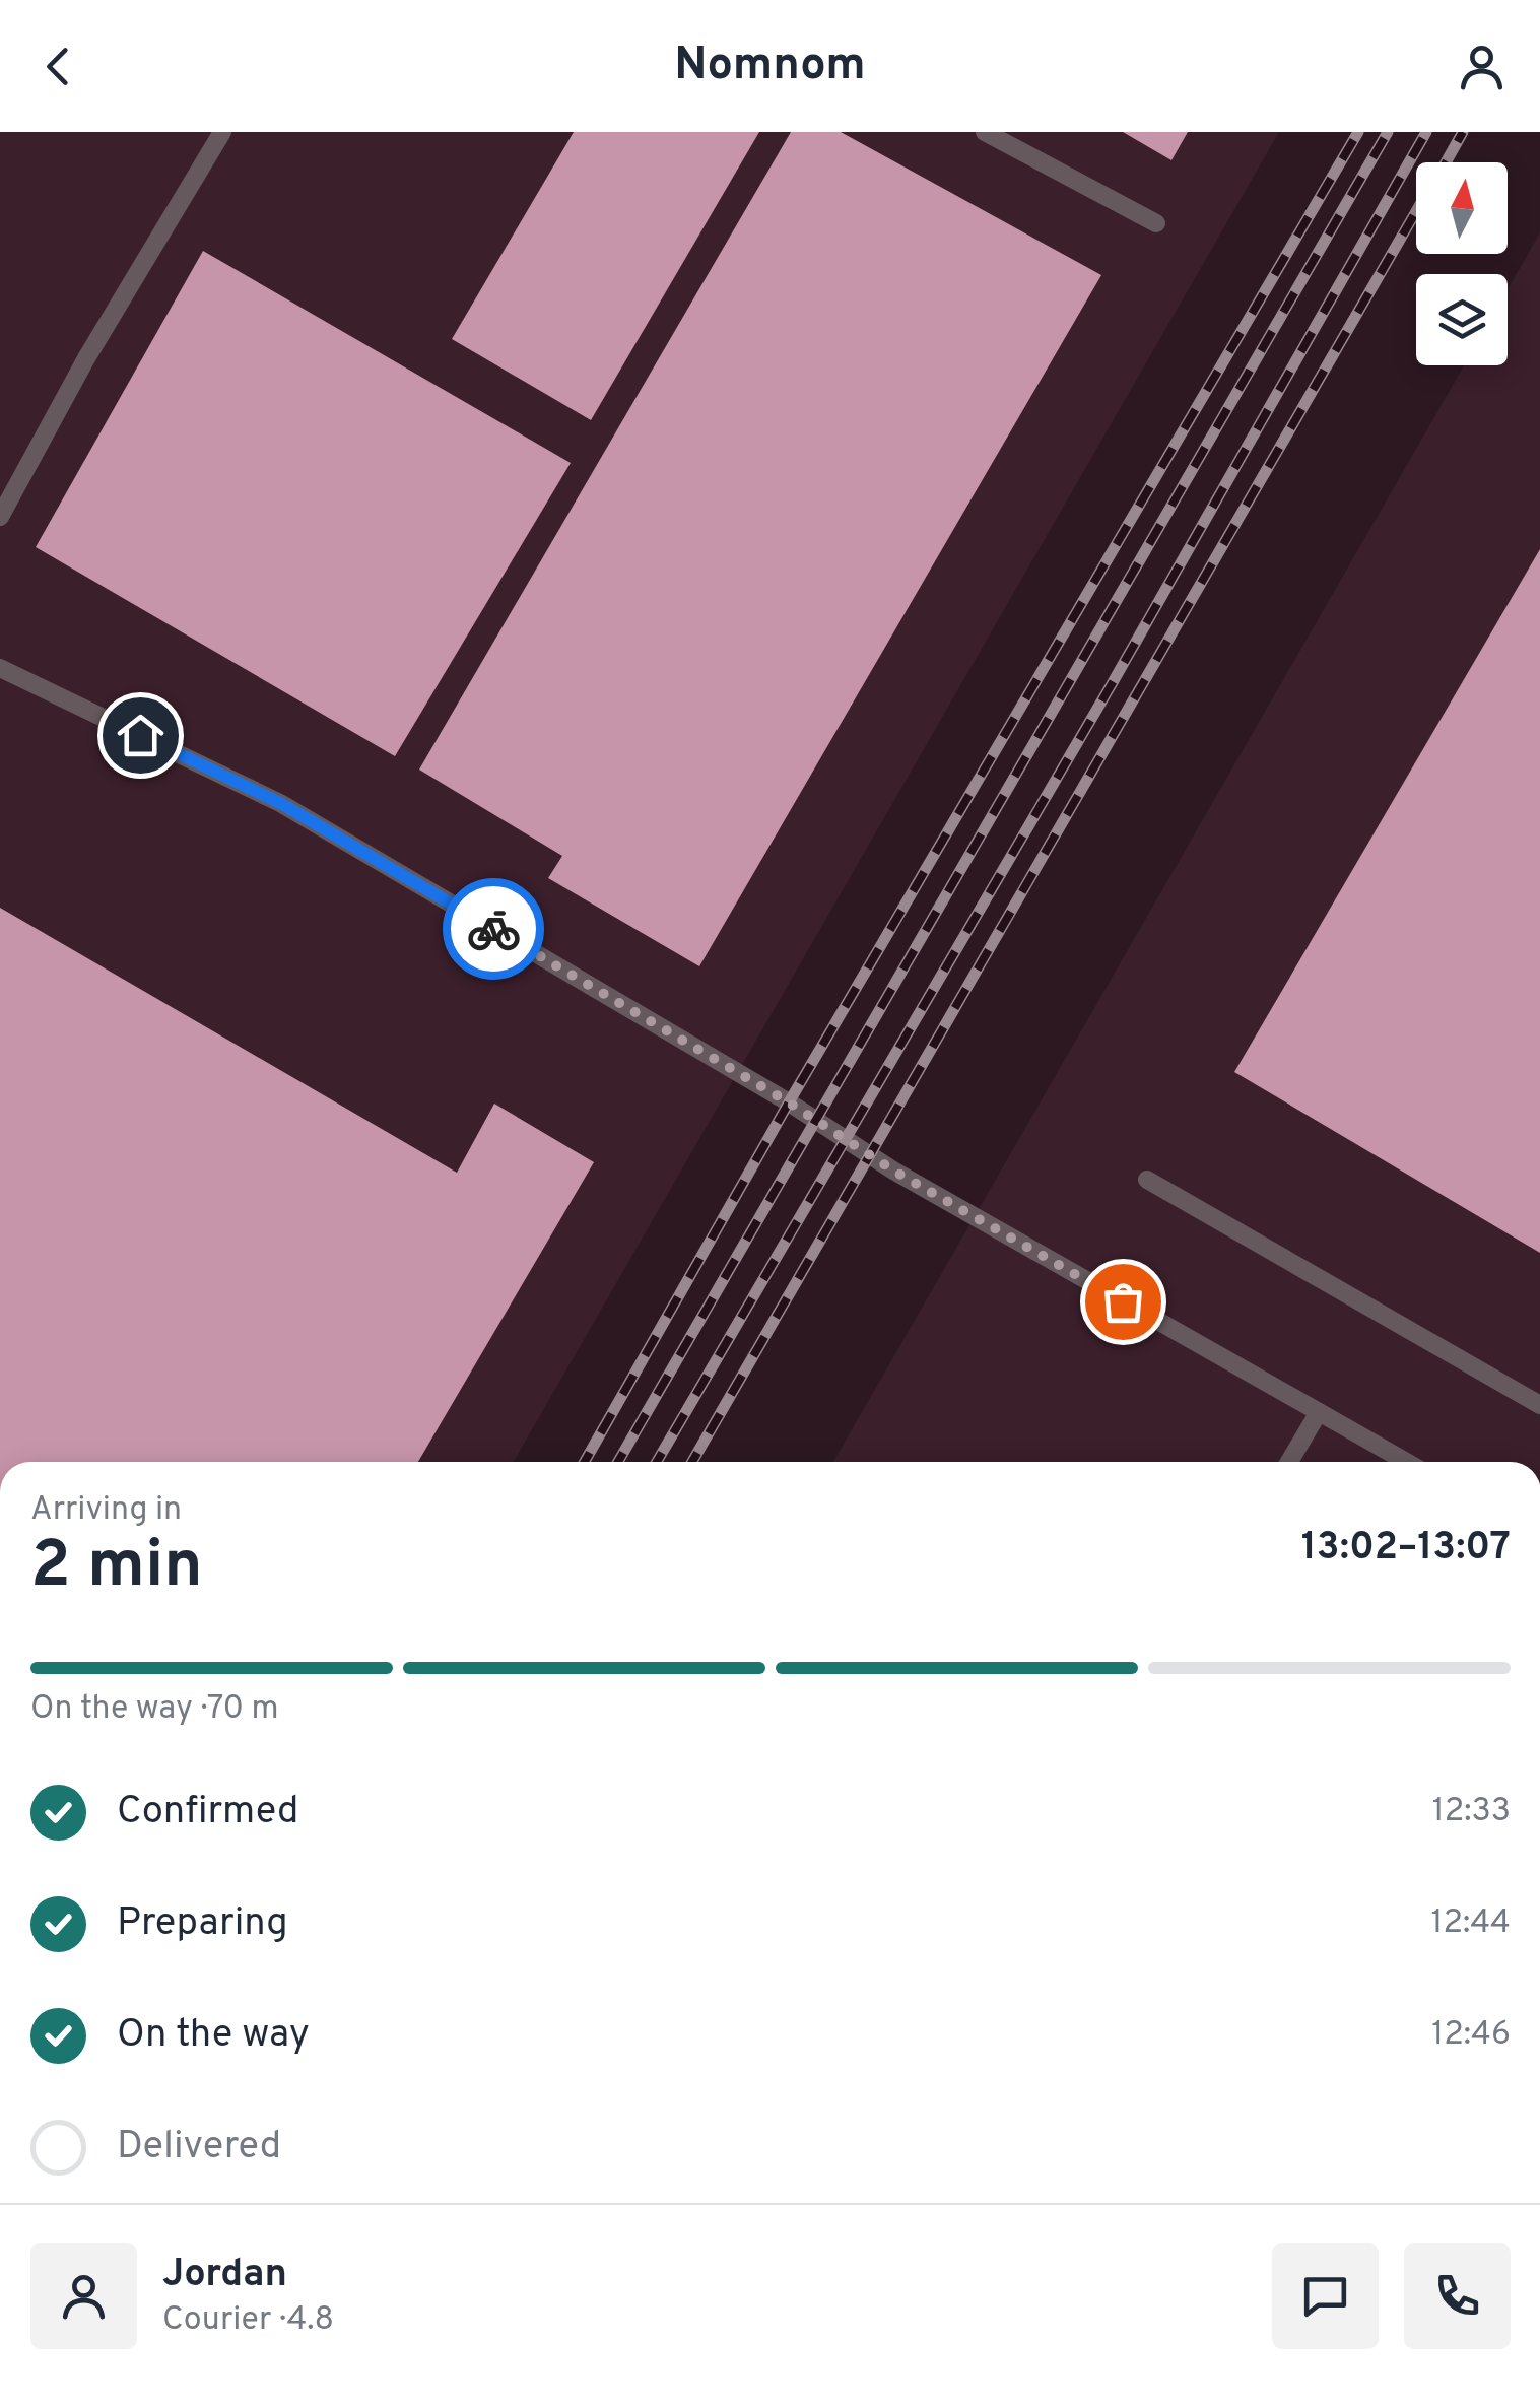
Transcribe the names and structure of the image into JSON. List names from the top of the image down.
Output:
{
  "north": "top",
  "page": {
    "header": "Nomnom",
    "heading": ["2 min", "Arriving in", "13:02–13:07"],
    "panel": ["Jordan", "Courier · 4.8"],
    "bar": "On the way · 70 m",
    "list": [
      ["Confirmed", "12:33"],
      ["Preparing", "12:44"],
      ["On the way", "12:46"],
      "Delivered"
    ]
  }
}
